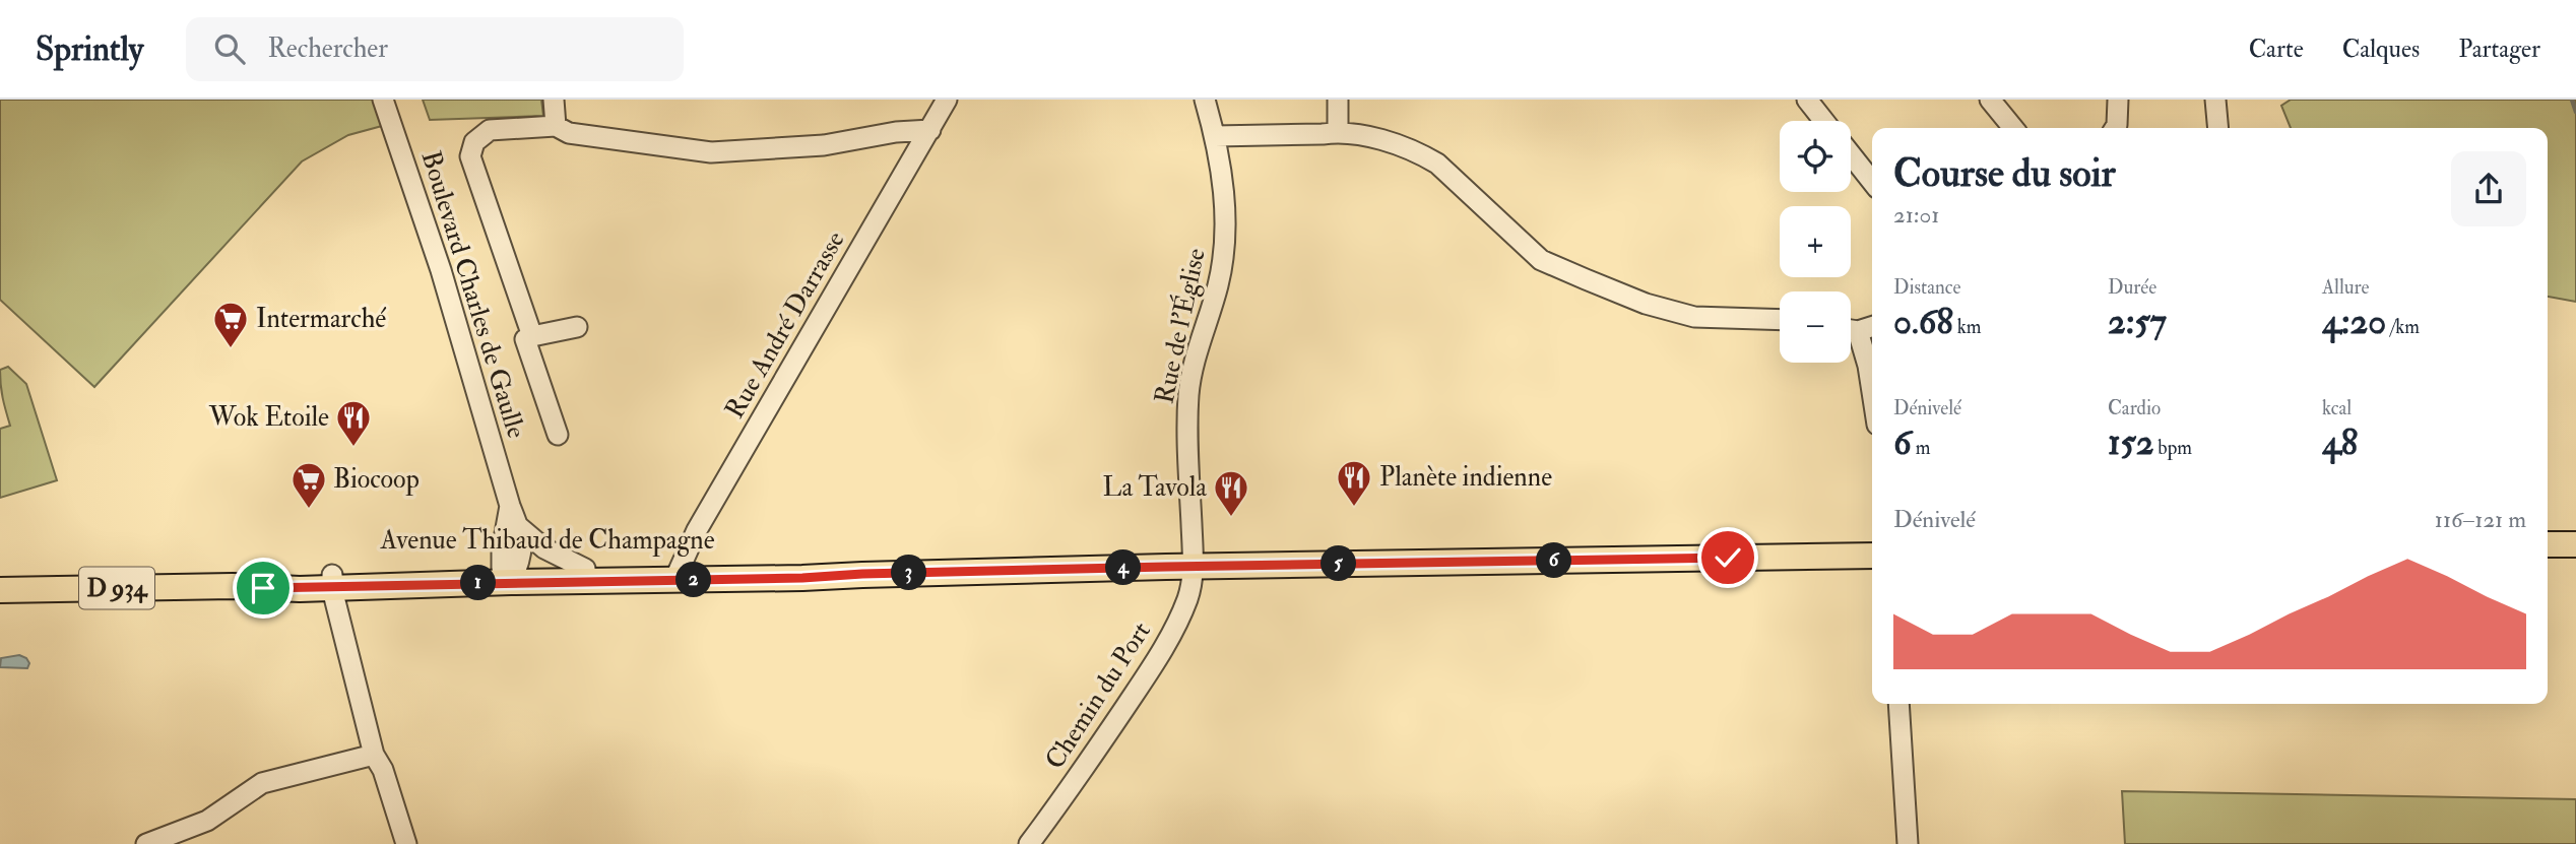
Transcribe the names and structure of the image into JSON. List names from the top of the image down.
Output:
{
  "streets": {
    "main road": ["Avenue Thibaud de Champagne", "D 934"],
    "street": [
      "Boulevard Charles de Gaulle",
      "Rue André Darrasse",
      "Rue de l'Église",
      "Chemin du Port"
    ]
  },
  "crossings": [
    ["Boulevard Charles de Gaulle", "Avenue Thibaud de Champagne"],
    ["Rue André Darrasse", "Avenue Thibaud de Champagne"],
    ["Rue de l'Église", "Avenue Thibaud de Champagne"],
    ["Rue de l'Église", "Chemin du Port"],
    ["Avenue Thibaud de Champagne", "Chemin du Port"]
  ],
  "places": {
    "supermarket": ["Intermarché", "Biocoop"],
    "restaurant": ["Wok Etoile", "Planète indienne", "La Tavola"]
  },
  "page": {
    "header": "Sprintly",
    "search": "Rechercher",
    "nav": ["Carte", "Calques", "Partager"],
    "map_buttons": ["+", "−"],
    "heading": ["Course du soir", "21:01"],
    "stats": [
      ["Distance", "0.68 km"],
      ["Durée", "2:57"],
      ["Allure", "4:20 /km"],
      ["Dénivelé", "6 m"],
      ["Cardio", "152 bpm"],
      ["kcal", "48"]
    ],
    "chart": ["Dénivelé", "116–121 m"],
    "pins": [
      "6",
      "5",
      "4",
      "3",
      "2",
      "1"
    ]
  }
}
